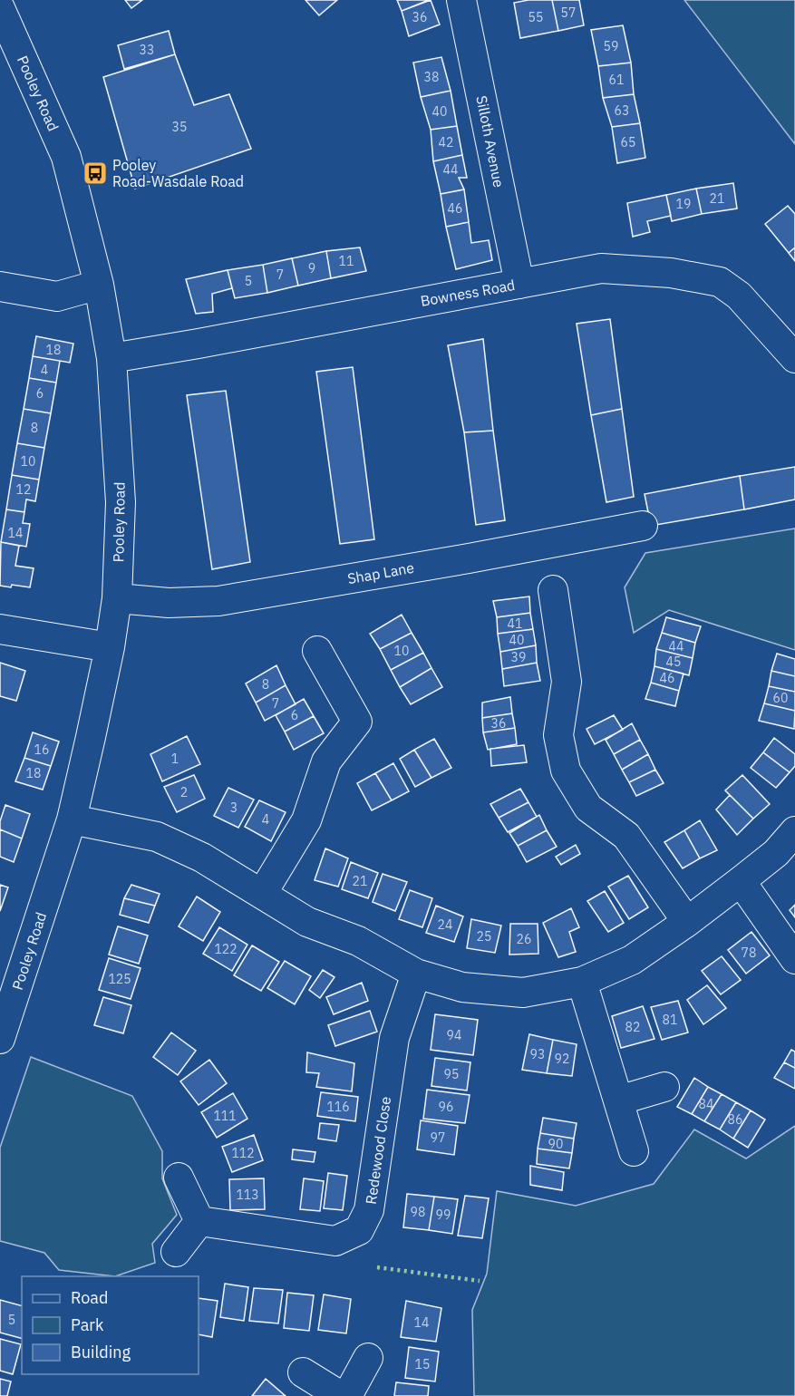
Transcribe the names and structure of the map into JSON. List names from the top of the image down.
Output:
{
  "streets": {
    "street": [
      "Pooley Road",
      "Silloth Avenue",
      "Bowness Road",
      "Shap Lane",
      "Redewood Close"
    ]
  },
  "crossings": [
    ["Pooley Road", "Bowness Road"],
    ["Pooley Road", "Shap Lane"],
    ["Silloth Avenue", "Bowness Road"]
  ],
  "places": {
    "bus stop": ["Pooley Road-Wasdale Road"]
  },
  "house_numbers": [
    "57",
    "36",
    "55",
    "59",
    "33",
    "38",
    "61",
    "63",
    "40",
    "35",
    "42",
    "65",
    "44",
    "21",
    "19",
    "46",
    "11",
    "9",
    "7",
    "5",
    "18",
    "4",
    "6",
    "8",
    "10",
    "12",
    "14",
    "41",
    "40",
    "44",
    "10",
    "39",
    "45",
    "46",
    "8",
    "60",
    "7",
    "6",
    "36",
    "16",
    "1",
    "18",
    "2",
    "3",
    "4",
    "21",
    "24",
    "25",
    "26",
    "122",
    "78",
    "125",
    "81",
    "82",
    "94",
    "93",
    "92",
    "95",
    "84",
    "116",
    "96",
    "111",
    "86",
    "97",
    "90",
    "112",
    "113",
    "98",
    "99",
    "5",
    "14",
    "15"
  ],
  "legend": ["Road", "Park", "Building"]
}
